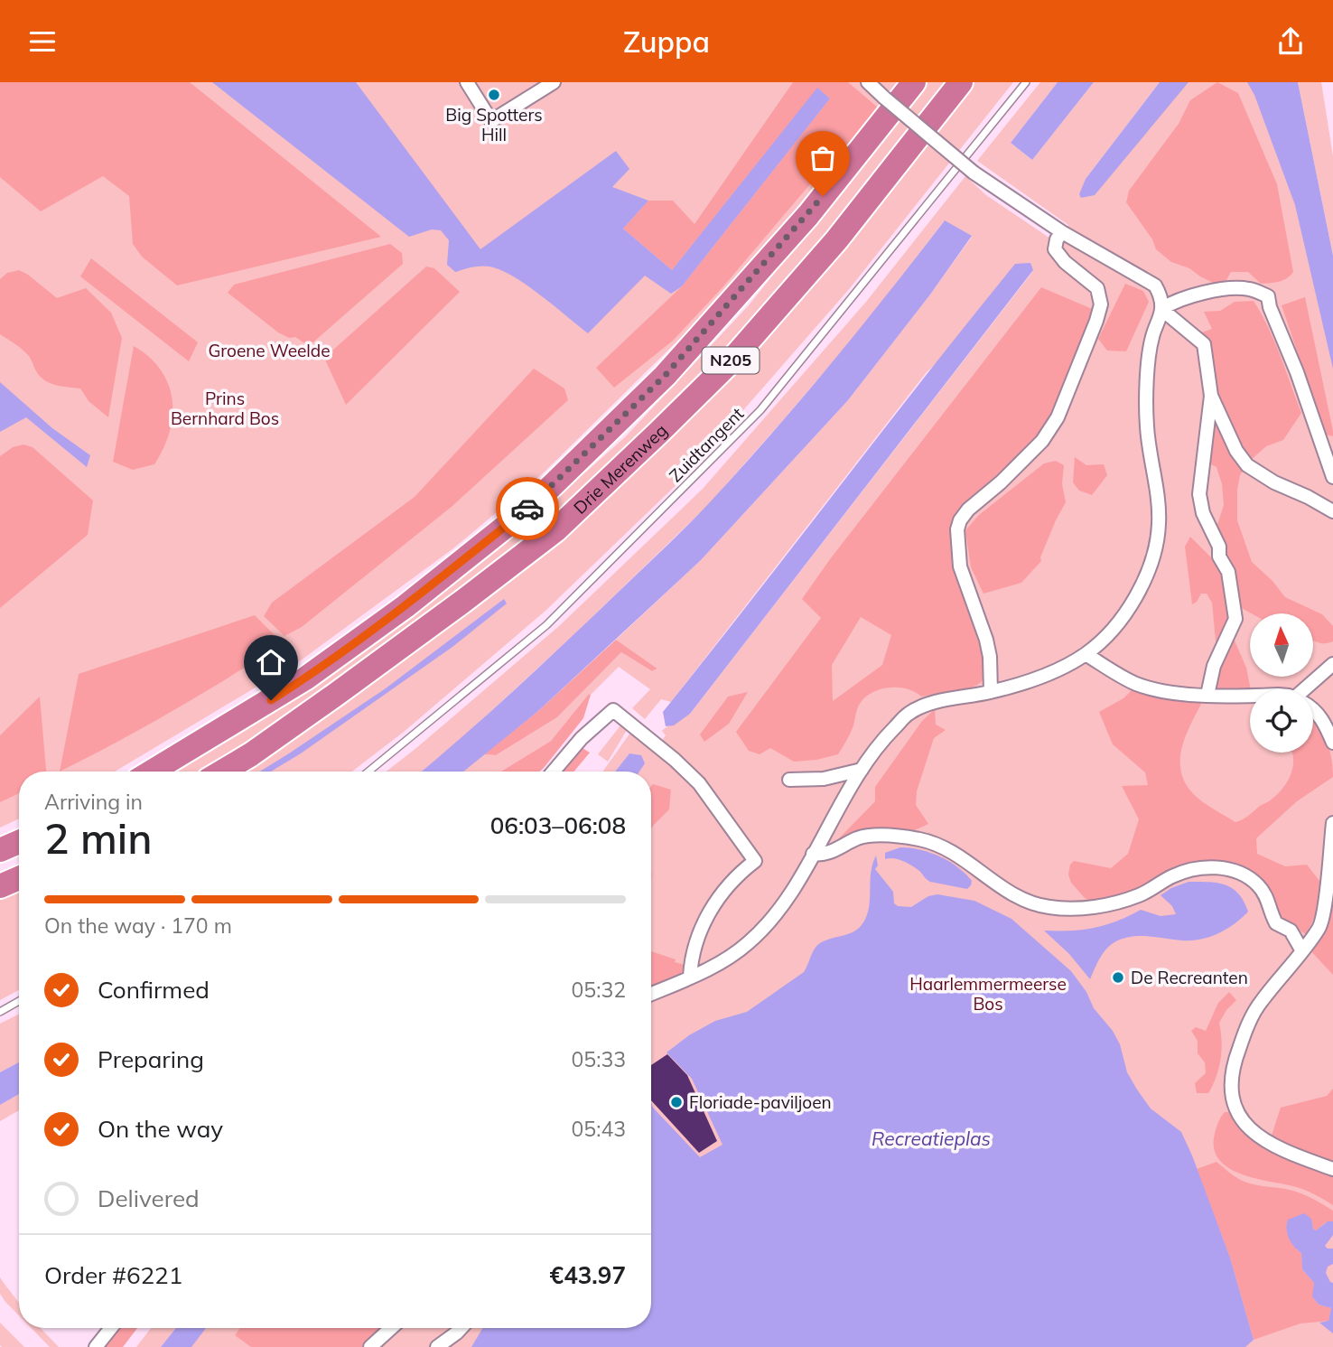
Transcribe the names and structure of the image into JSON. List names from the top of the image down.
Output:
{
  "streets": {
    "highway": ["N205", "Drie Merenweg"],
    "lane": ["Zuidtangent"]
  },
  "water": ["Recreatieplas"],
  "parks": ["Groene Weelde", "Prins Bernhard Bos", "Haarlemmermeerse Bos"],
  "places": ["Big Spotters Hill", "De Recreanten", "Floriade-paviljoen"],
  "north": "top",
  "page": {
    "header": "Zuppa",
    "heading": ["2 min", "Arriving in", "06:03–06:08"],
    "panel": ["Order #6221", "€43.97"],
    "bar": "On the way · 170 m",
    "list": [
      ["Confirmed", "05:32"],
      ["Preparing", "05:33"],
      ["On the way", "05:43"],
      "Delivered"
    ]
  }
}
